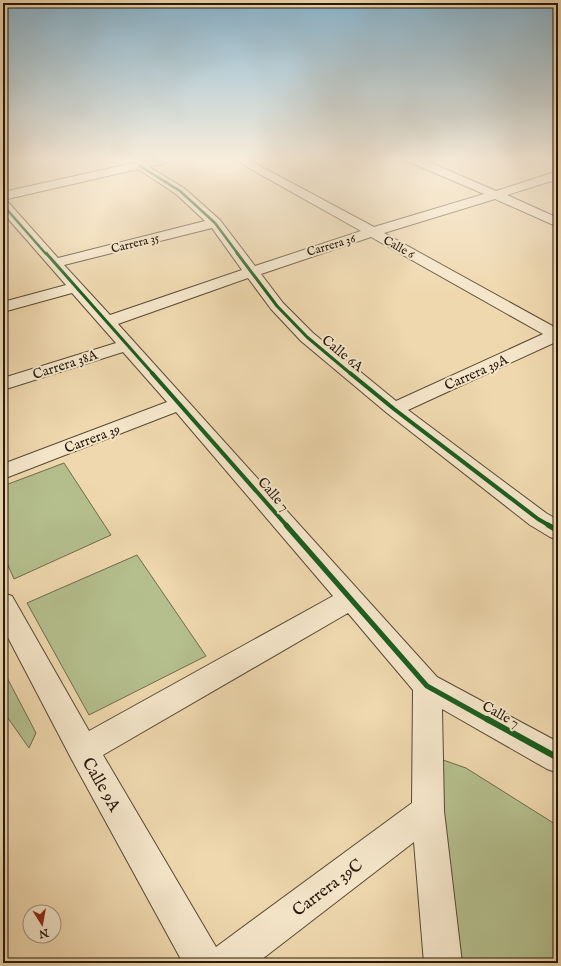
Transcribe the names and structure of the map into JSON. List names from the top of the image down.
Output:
{
  "streets": {
    "street": [
      "Carrera 35",
      "Carrera 36",
      "Calle 6",
      "Calle 6A",
      "Carrera 38A",
      "Carrera 39A",
      "Carrera 39",
      "Calle 7",
      "Calle 9A",
      "Carrera 39C"
    ]
  },
  "crossings": [
    ["Carrera 35", "Calle 6A"],
    ["Carrera 35", "Calle 7"],
    ["Carrera 36", "Calle 6"],
    ["Carrera 36", "Calle 6A"],
    ["Carrera 36", "Calle 7"],
    ["Calle 6", "Carrera 39A"],
    ["Calle 6A", "Carrera 39A"],
    ["Carrera 38A", "Calle 7"],
    ["Carrera 39", "Calle 7"]
  ],
  "north": "bottom"
}
